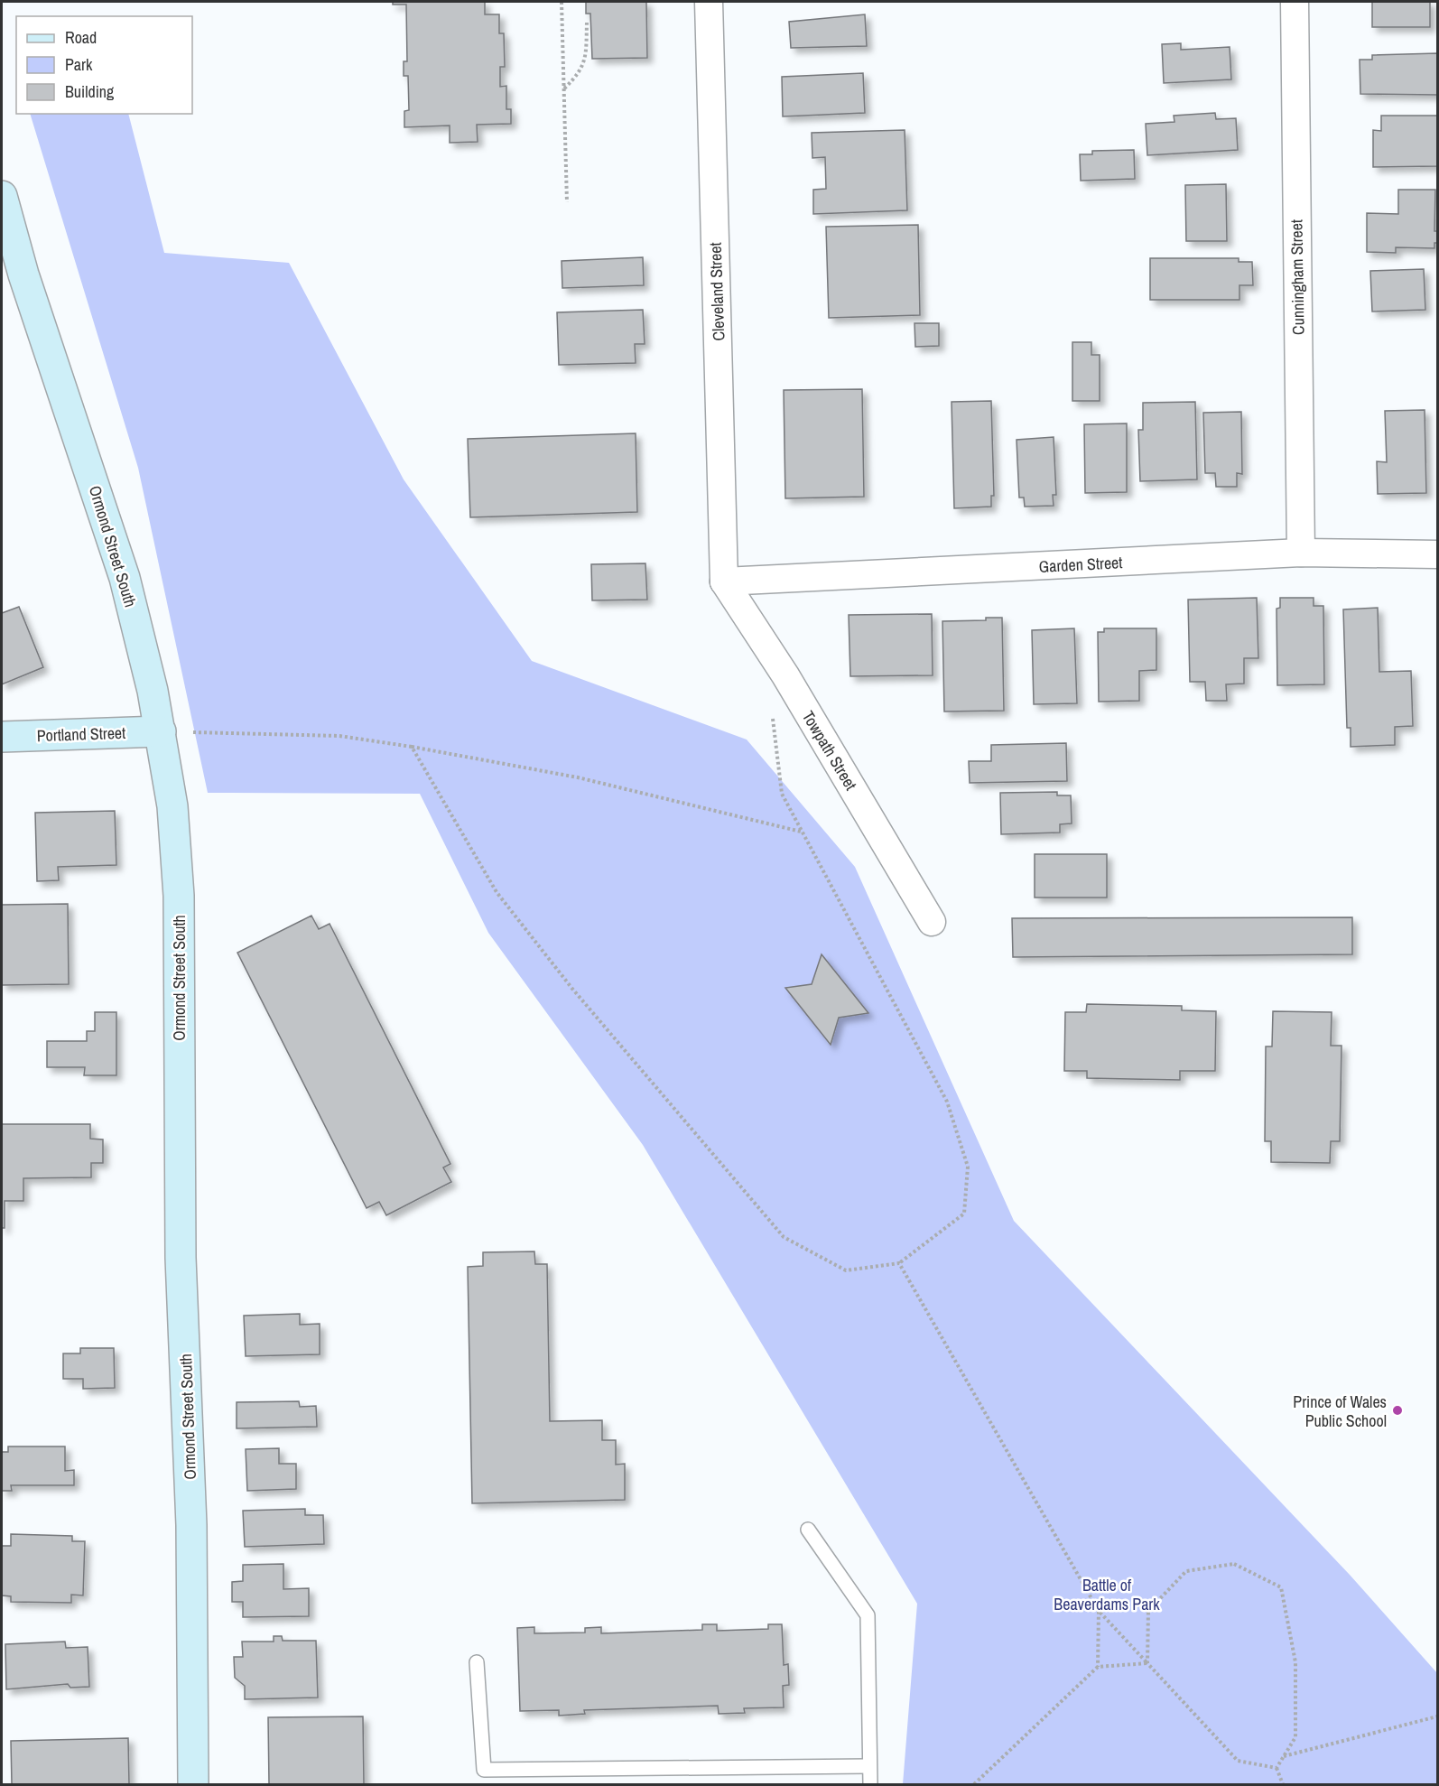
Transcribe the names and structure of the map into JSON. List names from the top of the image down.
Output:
{
  "streets": {
    "main road": ["Ormond Street South", "Portland Street"],
    "street": [
      "Cunningham Street",
      "Cleveland Street",
      "Garden Street",
      "Towpath Street"
    ]
  },
  "crossings": [
    ["Cunningham Street", "Garden Street"],
    ["Cleveland Street", "Garden Street"],
    ["Cleveland Street", "Towpath Street"],
    ["Ormond Street South", "Portland Street"],
    ["Garden Street", "Towpath Street"]
  ],
  "parks": ["Battle of Beaverdams Park"],
  "places": ["Prince of Wales Public School"],
  "legend": ["Road", "Park", "Building"]
}
